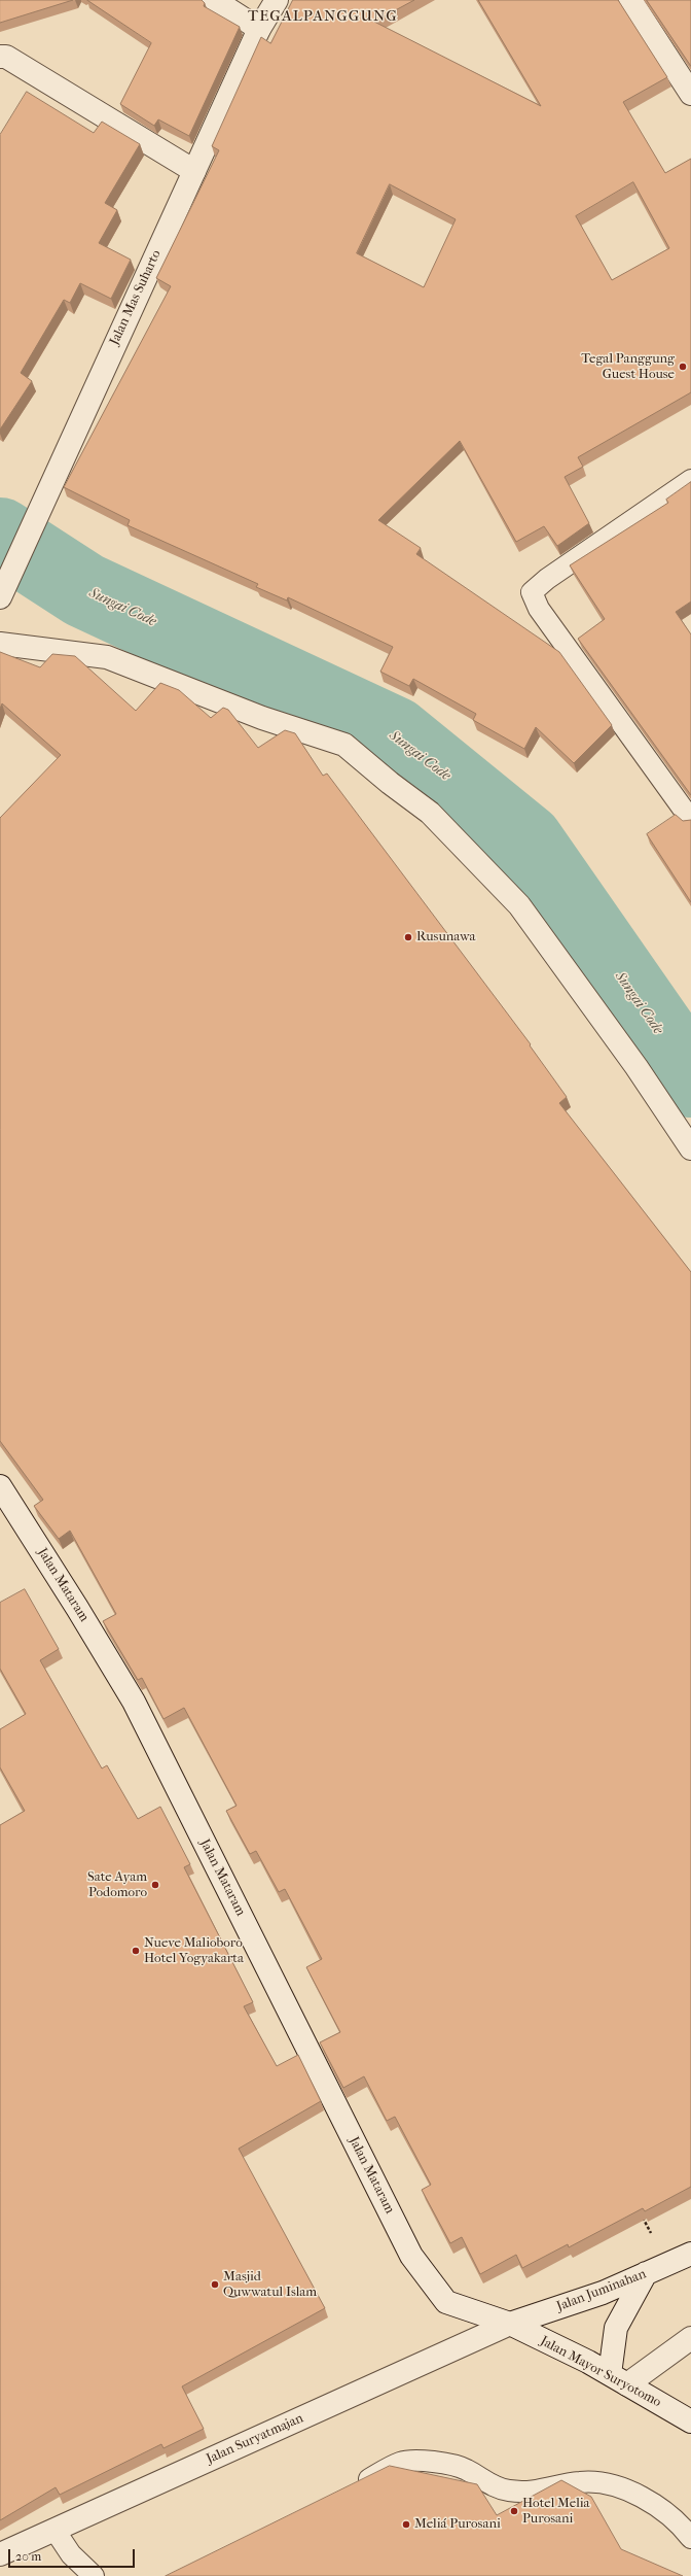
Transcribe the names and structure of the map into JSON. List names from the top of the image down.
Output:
{
  "streets": {
    "street": [
      "Jalan Mas Suharto",
      "Jalan Mataram",
      "Jalan Juminahan",
      "Jalan Mayor Suryotomo",
      "Jalan Suryatmajan"
    ]
  },
  "crossings": [
    ["Jalan Mataram", "Jalan Juminahan"],
    ["Jalan Mataram", "Jalan Mayor Suryotomo"],
    ["Jalan Mataram", "Jalan Suryatmajan"],
    ["Jalan Juminahan", "Jalan Mayor Suryotomo"],
    ["Jalan Juminahan", "Jalan Suryatmajan"],
    ["Jalan Mayor Suryotomo", "Jalan Suryatmajan"]
  ],
  "districts": ["TEGALPANGGUNG"],
  "water": ["Sungai Code"],
  "places": [
    "Tegal Panggung Guest House",
    "Rusunawa",
    "Sate Ayam Podomoro",
    "Nueve Malioboro Hotel Yogyakarta",
    "Masjid Quwwatul Islam",
    "Hotel Melia Purosani",
    "Meliá Purosani"
  ],
  "scale_bar": "20 m"
}
